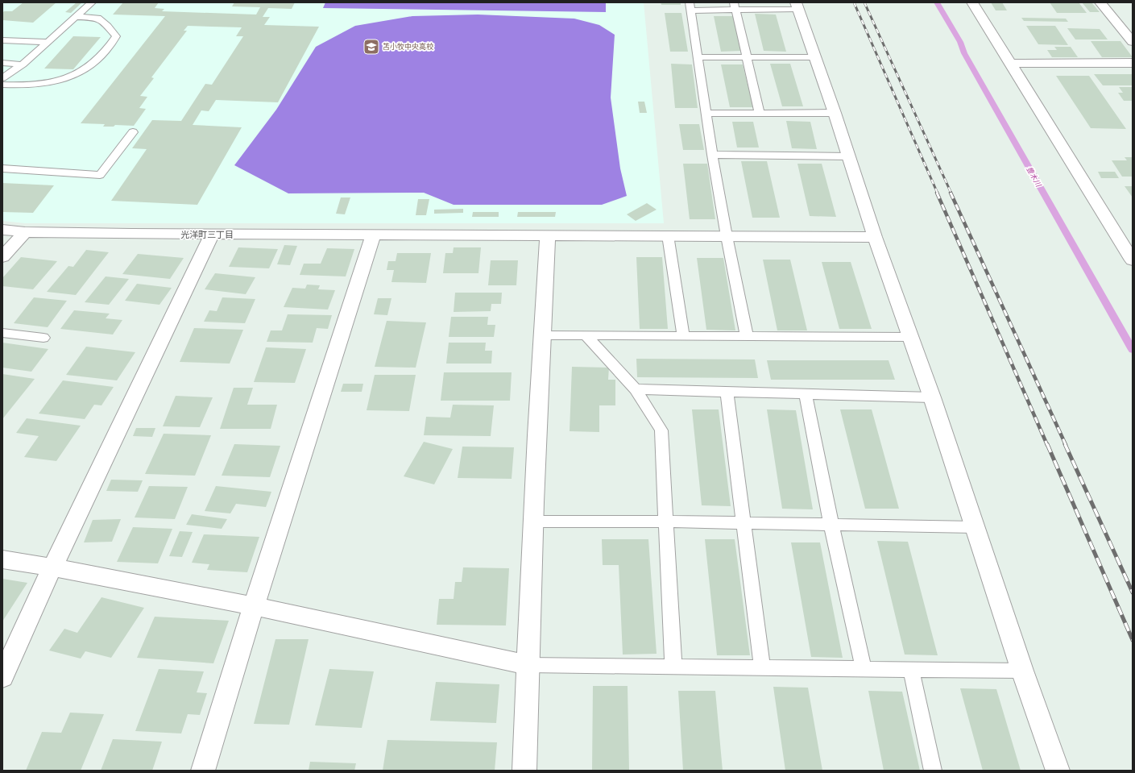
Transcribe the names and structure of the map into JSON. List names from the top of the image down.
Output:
{
  "districts": ["光洋町三丁目"],
  "water": ["豊木川"],
  "places": {
    "school or university": ["苫小牧中央高校"]
  }
}
